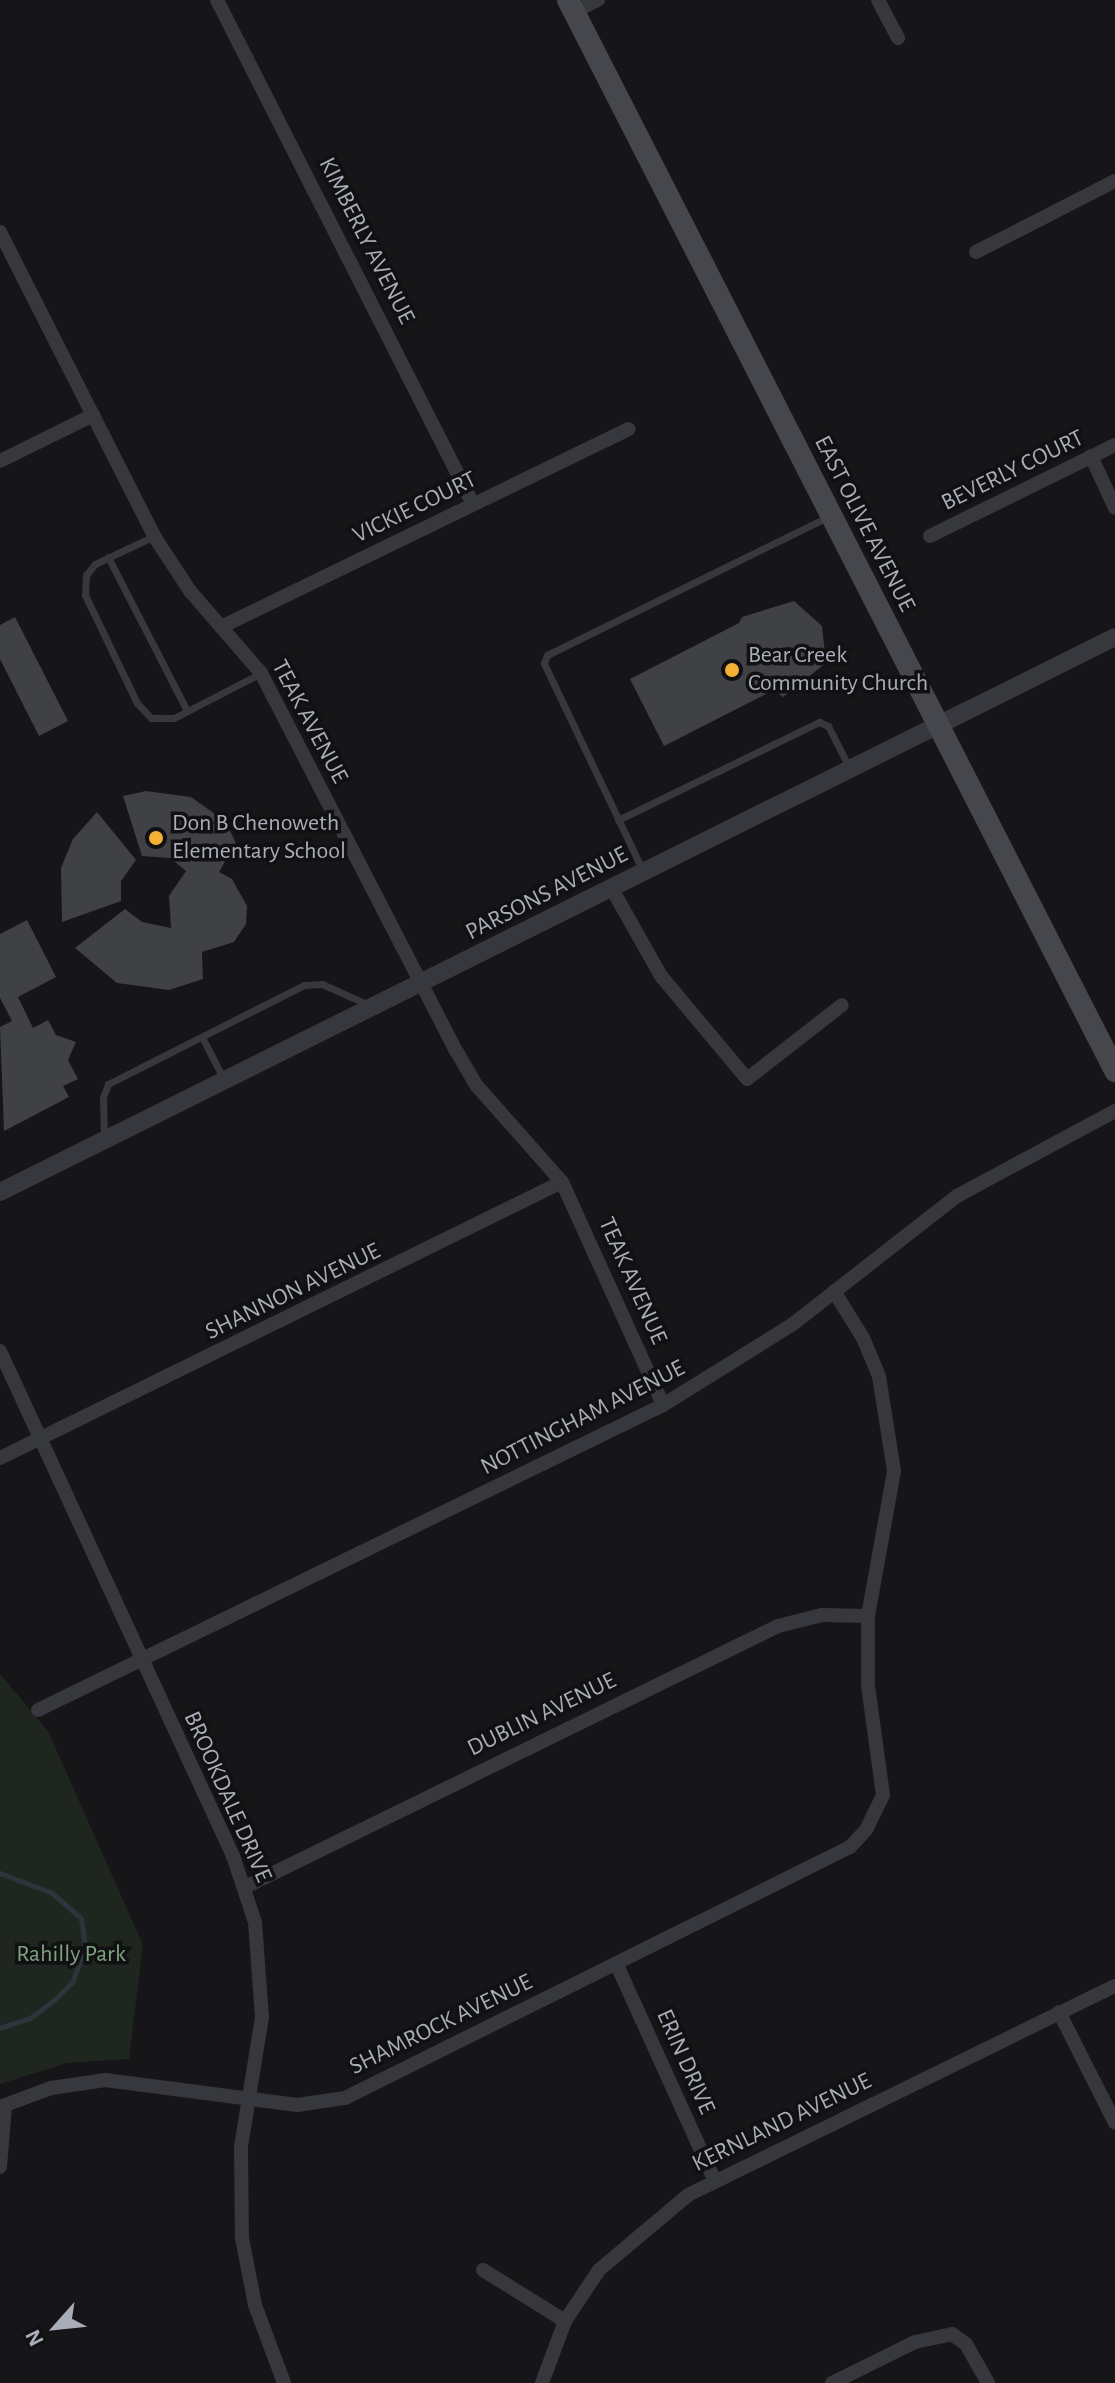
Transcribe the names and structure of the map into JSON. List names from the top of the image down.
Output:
{
  "streets": {
    "main road": ["EAST OLIVE AVENUE"],
    "street": [
      "KIMBERLY AVENUE",
      "BEVERLY COURT",
      "VICKIE COURT",
      "TEAK AVENUE",
      "PARSONS AVENUE",
      "SHANNON AVENUE",
      "NOTTINGHAM AVENUE",
      "DUBLIN AVENUE",
      "BROOKDALE DRIVE",
      "SHAMROCK AVENUE",
      "ERIN DRIVE",
      "KERNLAND AVENUE"
    ]
  },
  "crossings": [
    ["KIMBERLY AVENUE", "VICKIE COURT"],
    ["VICKIE COURT", "TEAK AVENUE"],
    ["EAST OLIVE AVENUE", "PARSONS AVENUE"],
    ["TEAK AVENUE", "PARSONS AVENUE"],
    ["TEAK AVENUE", "SHANNON AVENUE"],
    ["TEAK AVENUE", "NOTTINGHAM AVENUE"],
    ["SHANNON AVENUE", "BROOKDALE DRIVE"],
    ["NOTTINGHAM AVENUE", "BROOKDALE DRIVE"],
    ["DUBLIN AVENUE", "BROOKDALE DRIVE"],
    ["DUBLIN AVENUE", "SHAMROCK AVENUE"],
    ["BROOKDALE DRIVE", "SHAMROCK AVENUE"],
    ["SHAMROCK AVENUE", "ERIN DRIVE"],
    ["ERIN DRIVE", "KERNLAND AVENUE"]
  ],
  "parks": ["Rahilly Park"],
  "places": ["Bear Creek Community Church", "Don B Chenoweth Elementary School"],
  "north": "bottom left"
}
